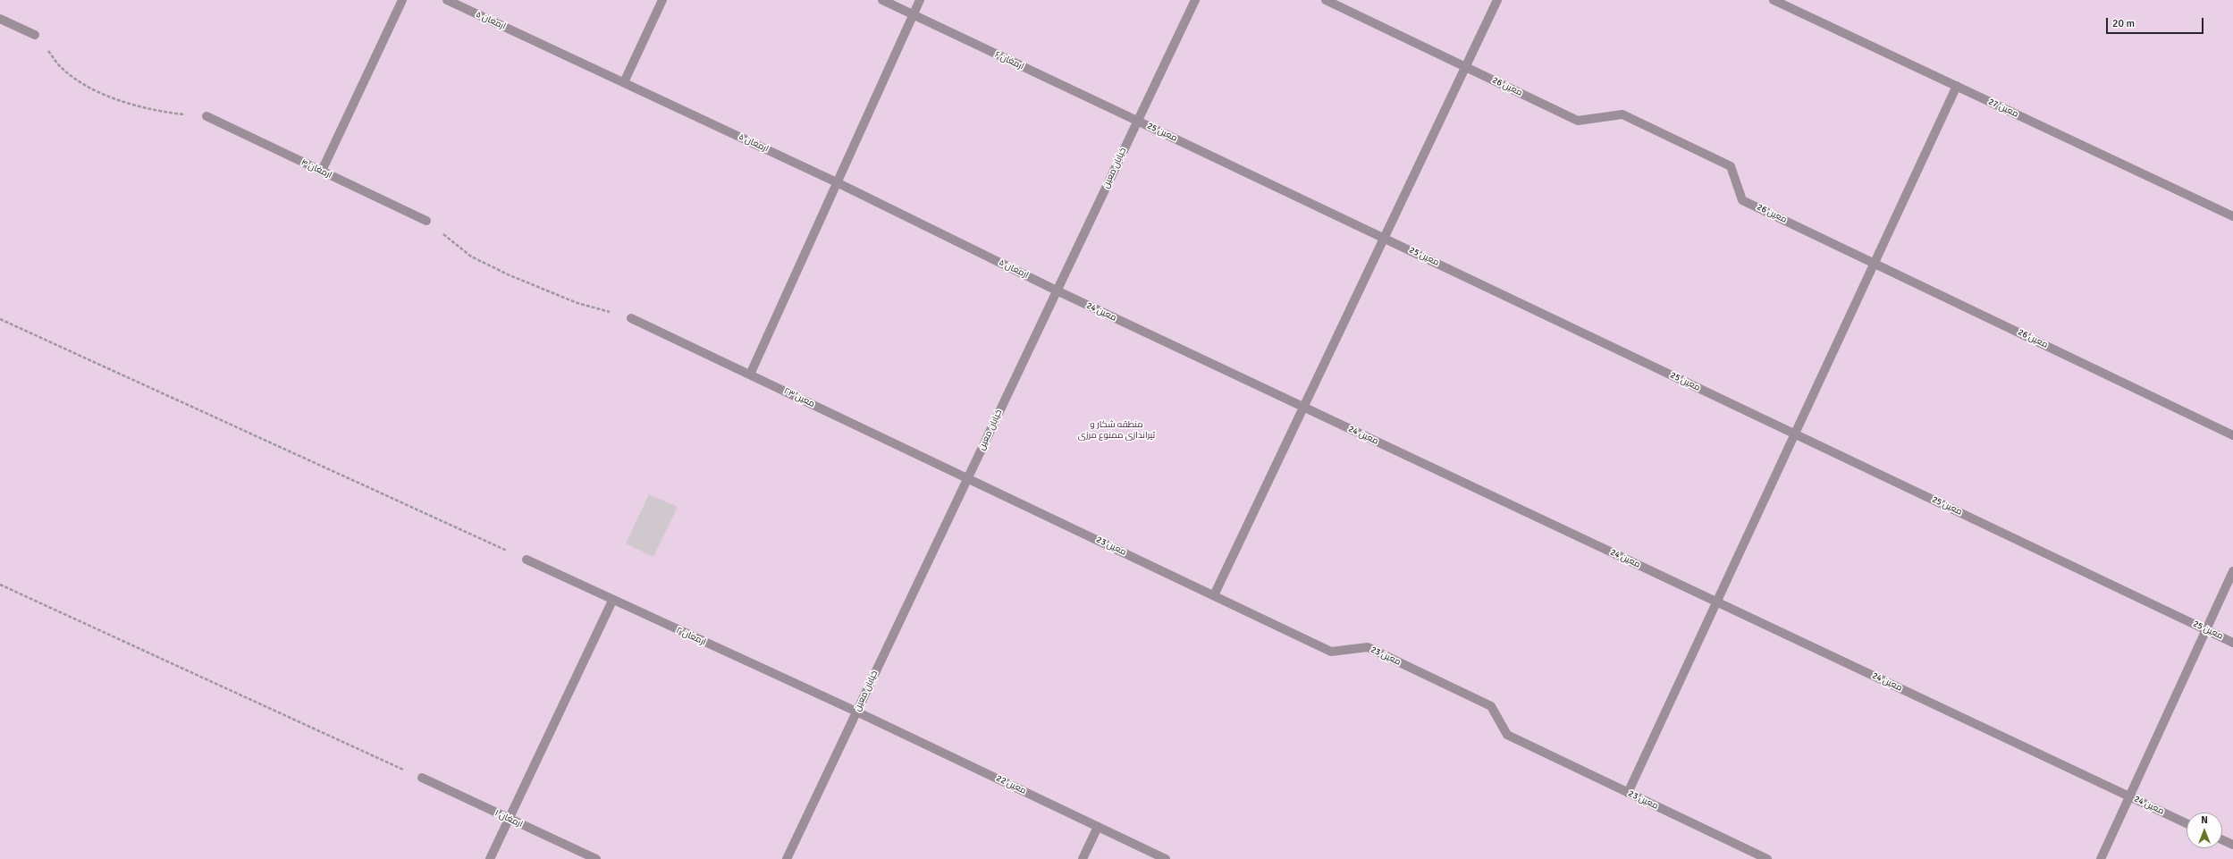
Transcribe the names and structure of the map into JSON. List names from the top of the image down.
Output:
{
  "streets": {
    "street": [
      "ارمغان ۵",
      "ارمغان ۶",
      "معین 26",
      "معین 27",
      "معین 25",
      "خیابان معین",
      "ارمغان ۴",
      "معین 24",
      "معین ۲۳",
      "معین 23",
      "ارمغان ۲",
      "معین 22",
      "ارمغان ۱"
    ]
  },
  "crossings": [
    ["ارمغان ۵", "خیابان معین"],
    ["ارمغان ۵", "معین 24"],
    ["ارمغان ۶", "معین 25"],
    ["ارمغان ۶", "خیابان معین"],
    ["معین 25", "خیابان معین"],
    ["خیابان معین", "معین 24"],
    ["خیابان معین", "معین ۲۳"],
    ["خیابان معین", "معین 23"],
    ["خیابان معین", "ارمغان ۲"],
    ["خیابان معین", "معین 22"],
    ["معین ۲۳", "معین 23"],
    ["ارمغان ۲", "معین 22"]
  ],
  "parks": ["منطقه شکار و تیراندازی ممنوع مرزی"],
  "scale_bar": "20 m",
  "north": "top"
}
